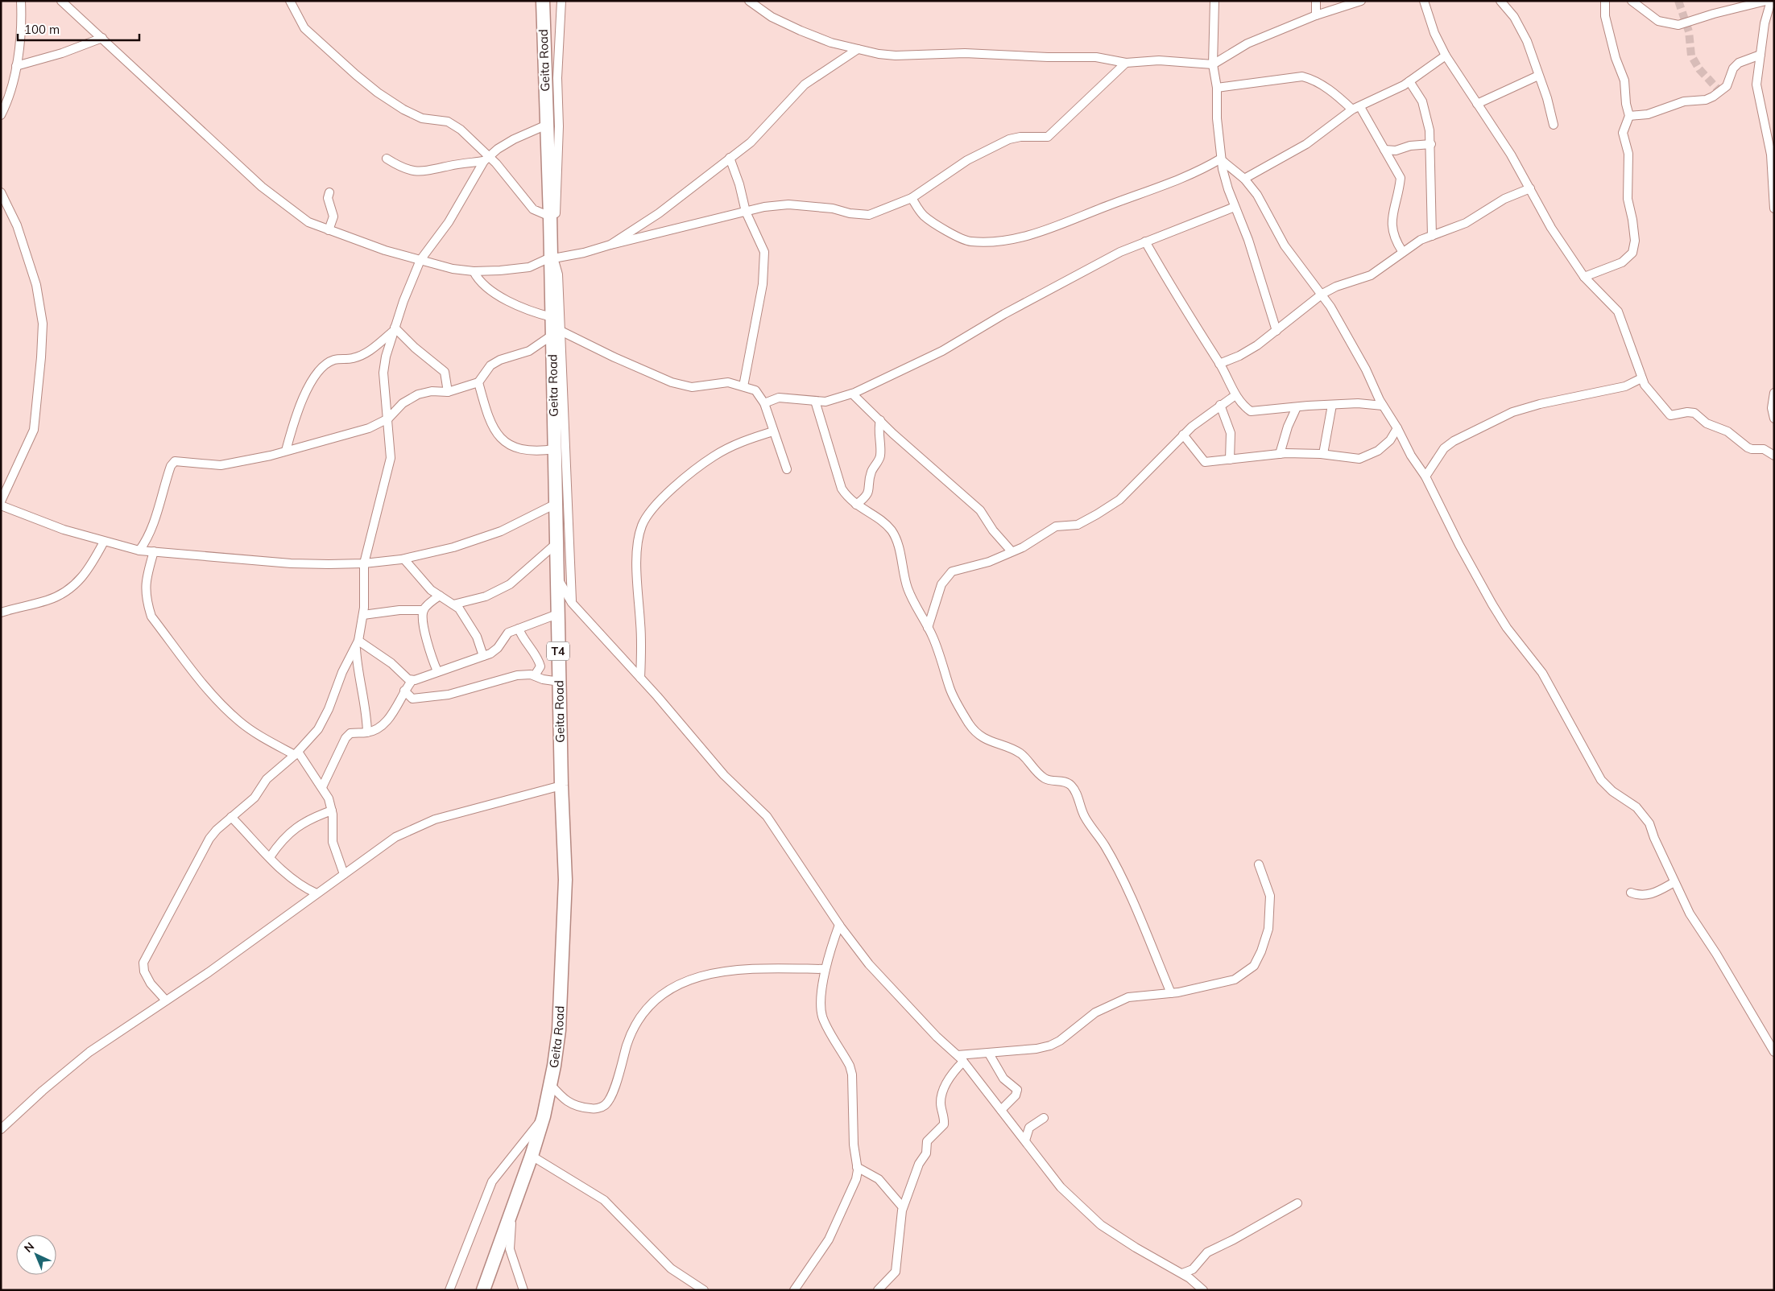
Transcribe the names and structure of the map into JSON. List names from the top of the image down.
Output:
{
  "streets": {
    "highway": ["Geita Road", "T4"]
  },
  "scale_bar": "100 m",
  "north": "top left"
}
